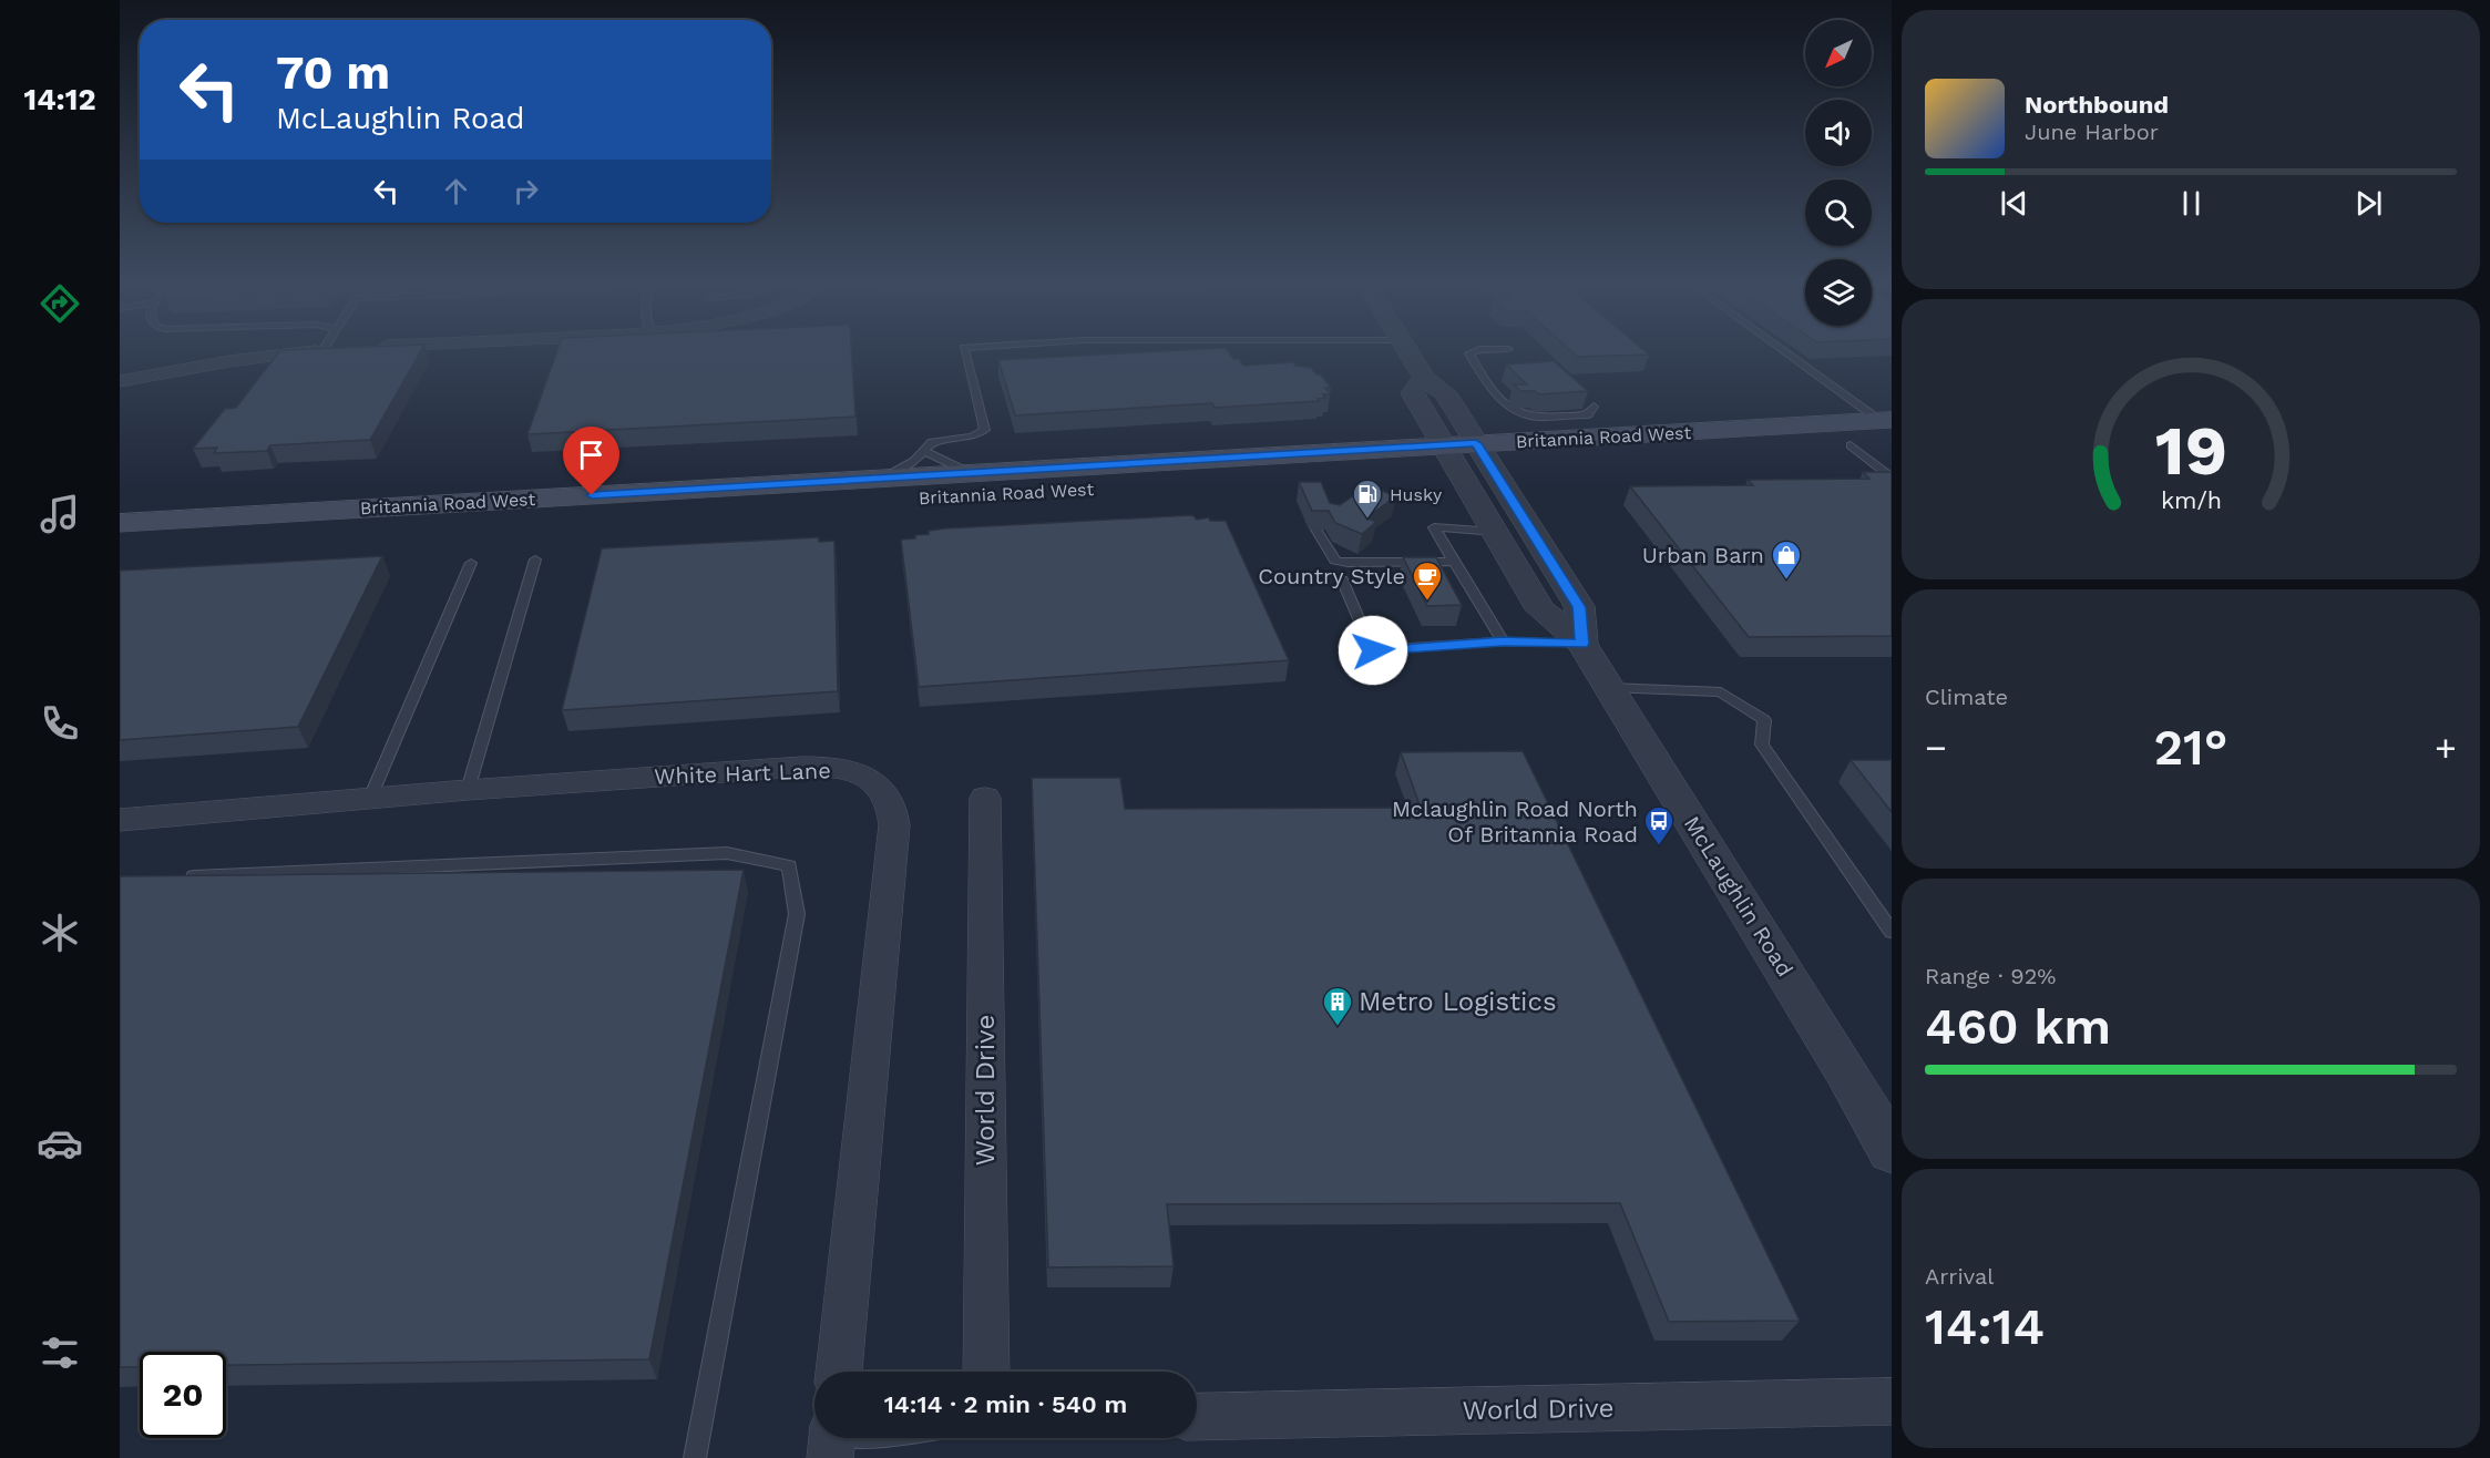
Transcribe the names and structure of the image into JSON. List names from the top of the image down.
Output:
{
  "streets": {
    "main road": ["Britannia Road West"],
    "street": ["White Hart Lane", "McLaughlin Road", "World Drive"]
  },
  "crossings": [
    ["Britannia Road West", "McLaughlin Road"]
  ],
  "places": {
    "fuel station": ["Husky"],
    "shop": ["Urban Barn"],
    "cafe": ["Country Style"],
    "bus stop": ["Mclaughlin Road North Of Britannia Road"],
    "building": ["Metro Logistics"]
  },
  "north": "bottom left",
  "page": {
    "tabs": "14:12",
    "turn": ["70 m", "McLaughlin Road"],
    "song": ["Northbound", "June Harbor"],
    "tile": [
      "Climate",
      ["Range · 92%", "460 km"],
      ["Arrival", "14:14"]
    ],
    "heat": ["−", "21°", "+"],
    "limit": "20",
    "trip": "14:14 · 2 min · 540 m",
    "gauge": ["19", "km/h"]
  }
}
